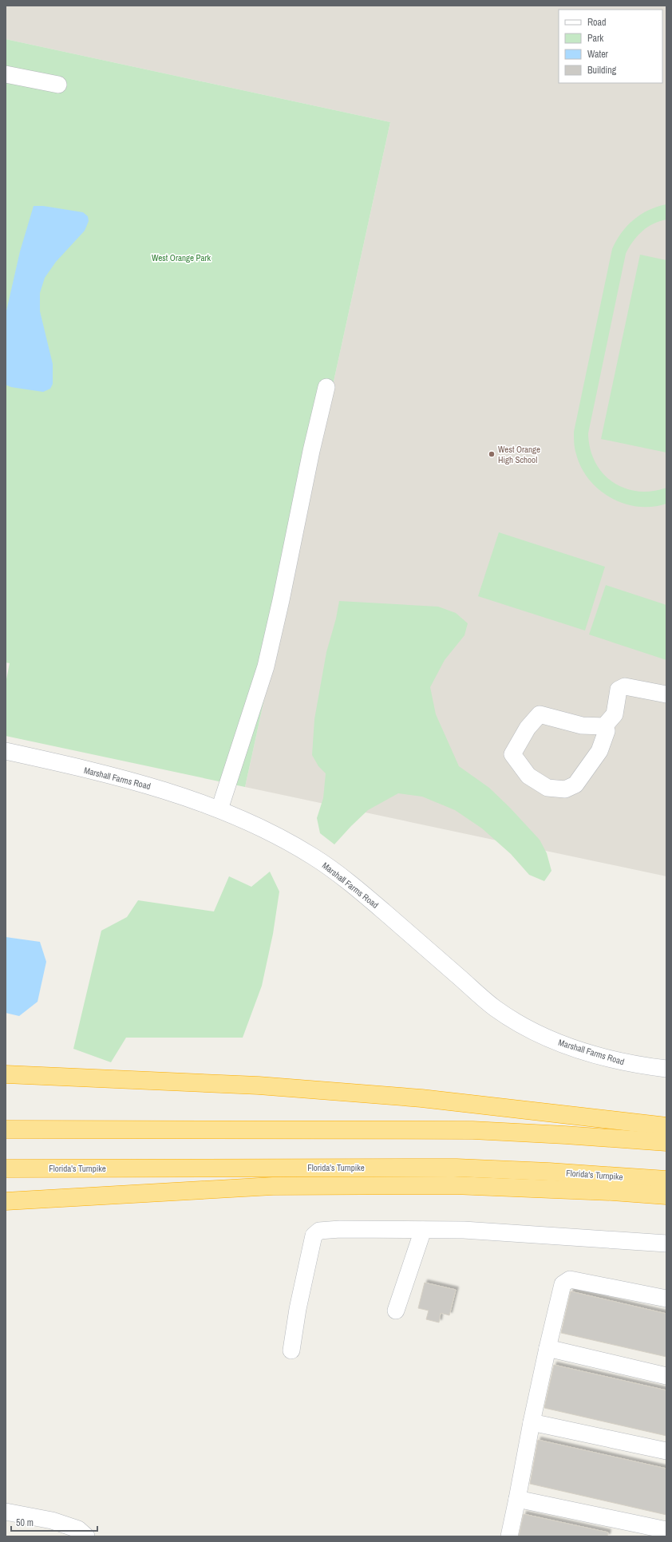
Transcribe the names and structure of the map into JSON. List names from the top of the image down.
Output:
{
  "streets": {
    "highway": ["Florida's Turnpike"],
    "street": ["Marshall Farms Road"]
  },
  "parks": ["West Orange Park"],
  "places": ["West Orange High School"],
  "legend": [
    "Road",
    "Park",
    "Water",
    "Building"
  ],
  "scale_bar": "50 m"
}
